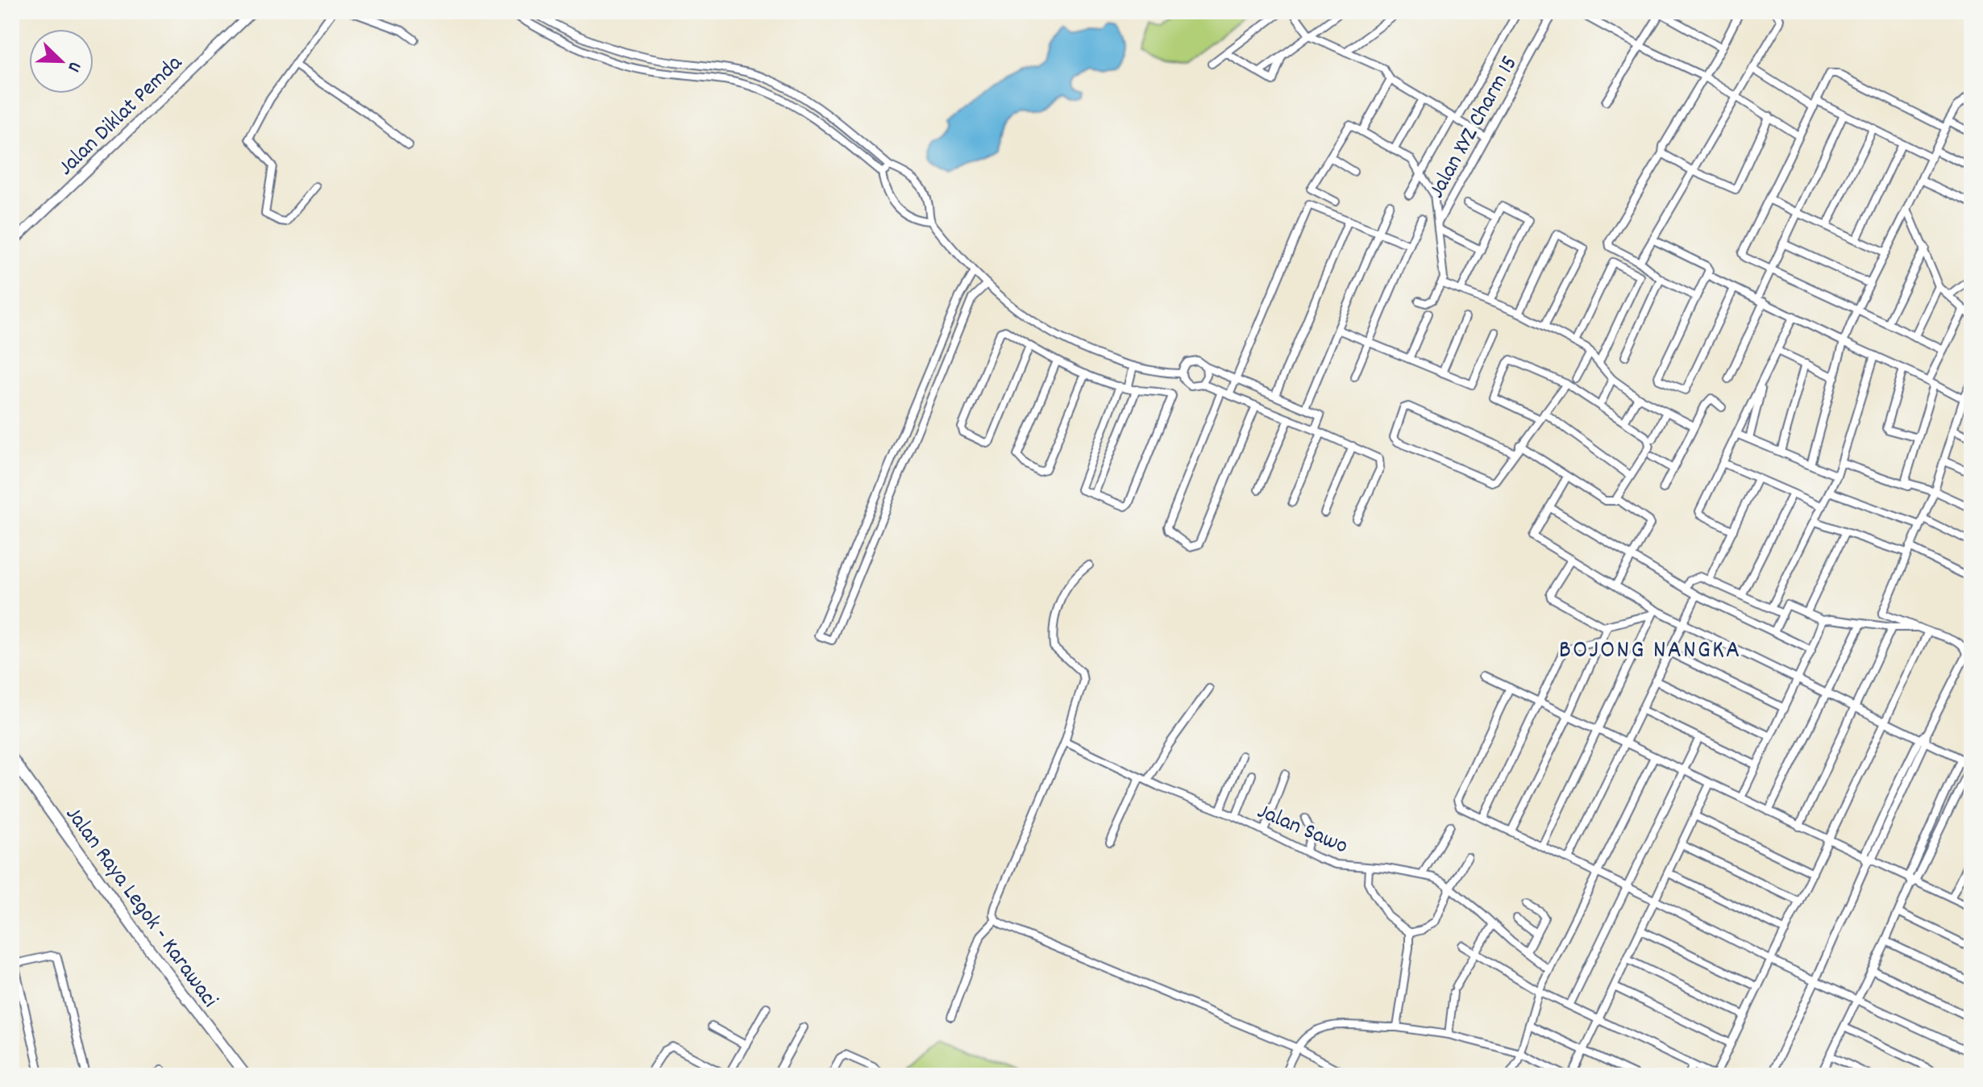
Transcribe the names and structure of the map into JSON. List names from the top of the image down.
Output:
{
  "streets": {
    "main road": ["Jalan Raya Legok - Karawaci"],
    "street": ["Jalan Diklat Pemda", "Jalan XYZ Charm 15", "Jalan Sawo"]
  },
  "districts": ["BOJONG NANGKA"],
  "north": "bottom right"
}
